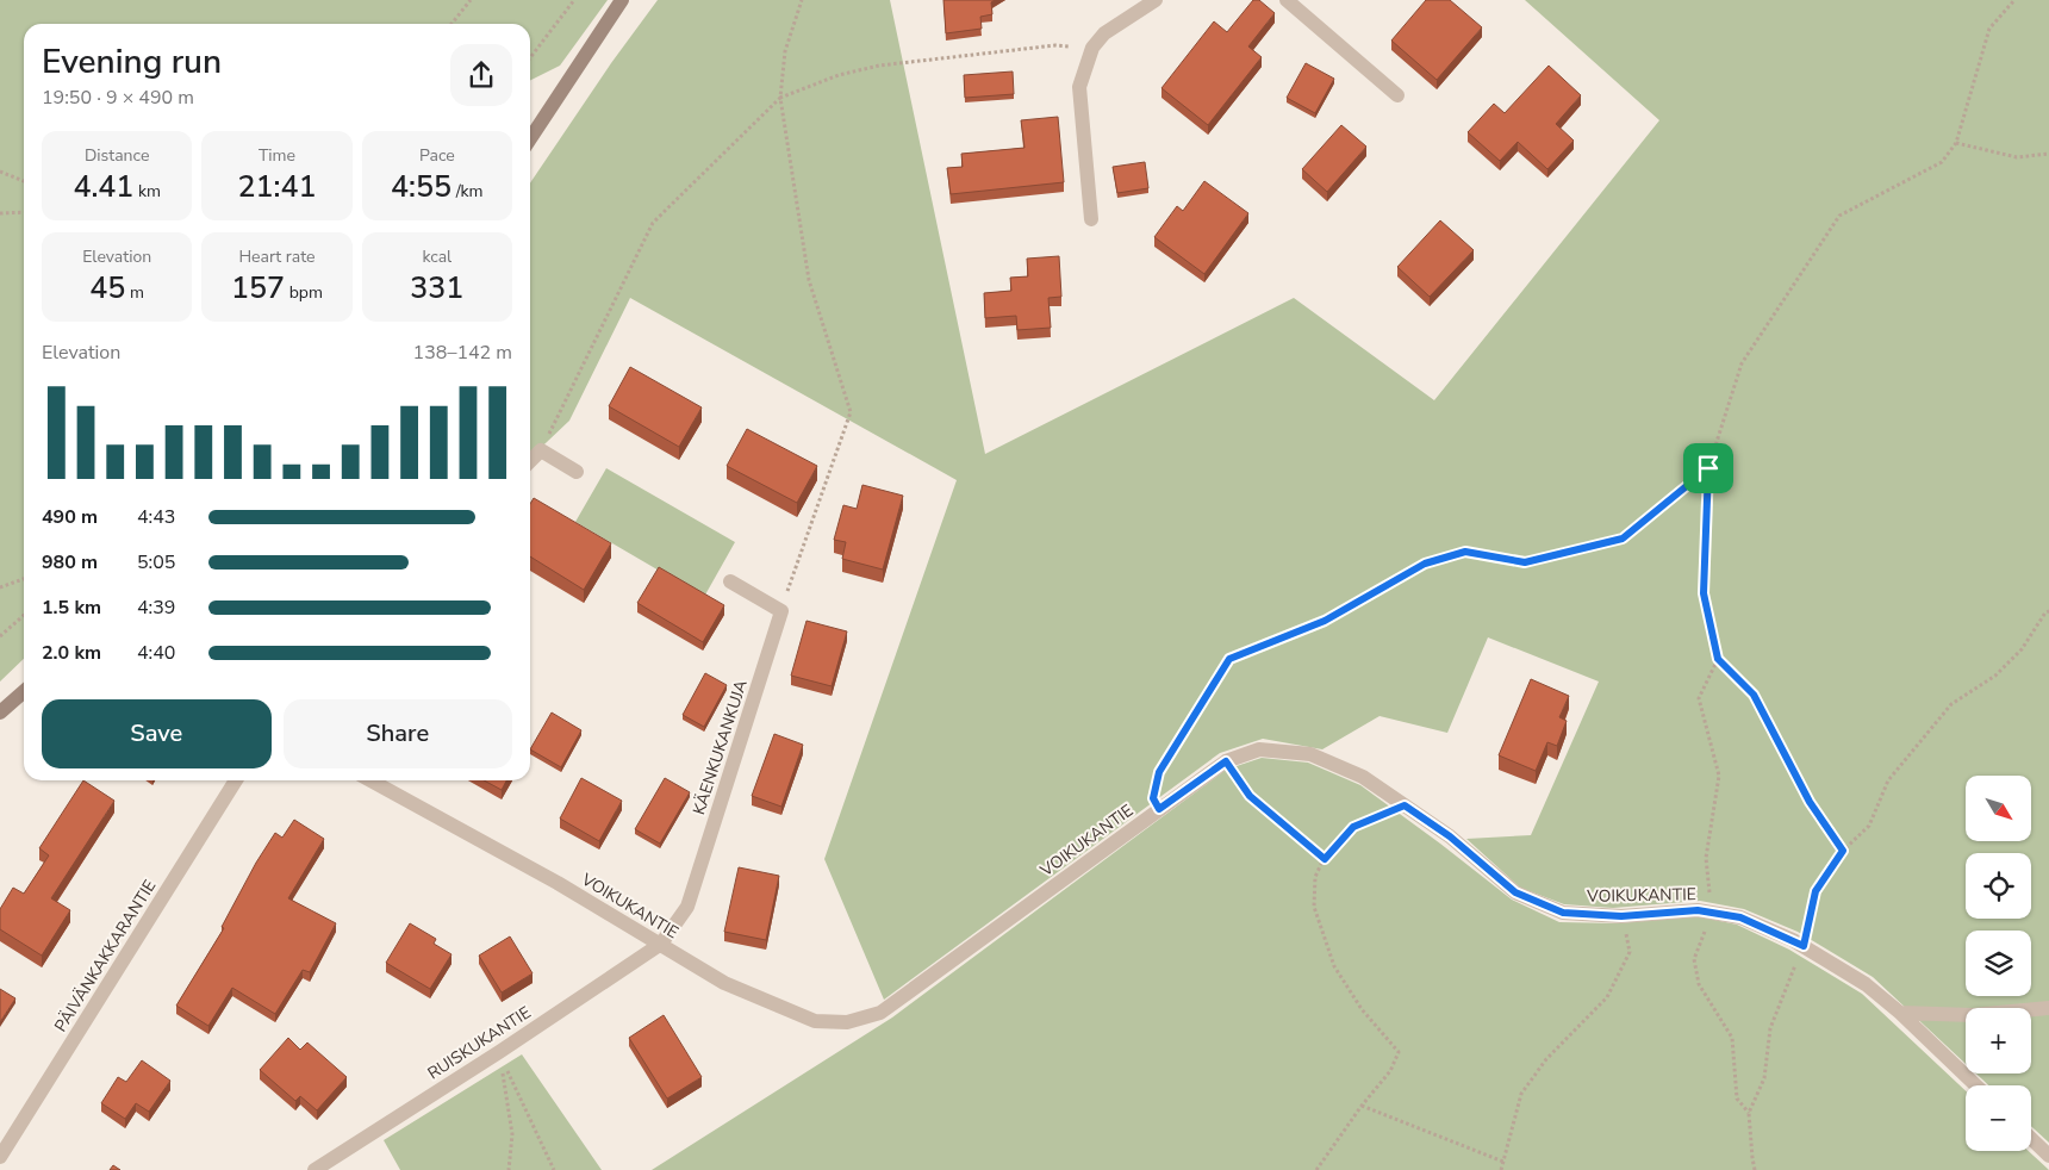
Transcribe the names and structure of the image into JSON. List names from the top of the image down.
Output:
{
  "streets": {
    "street": [
      "KÄENKUKANKUJA",
      "VOIKUKANTIE",
      "PÄIVÄNKAKKARANTIE",
      "RUISKUKANTIE"
    ]
  },
  "crossings": [
    ["KÄENKUKANKUJA", "VOIKUKANTIE"],
    ["KÄENKUKANKUJA", "RUISKUKANTIE"],
    ["VOIKUKANTIE", "RUISKUKANTIE"]
  ],
  "north": "bottom right",
  "page": {
    "heading": ["Evening run", "19:50 · 9 × 490 m"],
    "stats": [
      ["Distance", "4.41 km"],
      ["Time", "21:41"],
      ["Pace", "4:55 /km"],
      ["Elevation", "45 m"],
      ["Heart rate", "157 bpm"],
      ["kcal", "331"]
    ],
    "chart": ["Elevation", "138–142 m"],
    "list": [
      {
        "name": "490 m",
        "note": "4:43"
      },
      {
        "name": "980 m",
        "note": "5:05"
      },
      {
        "name": "1.5 km",
        "note": "4:39"
      },
      {
        "name": "2.0 km",
        "note": "4:40"
      }
    ],
    "buttons": ["Save", "Share"],
    "map_buttons": ["+", "−"]
  }
}
